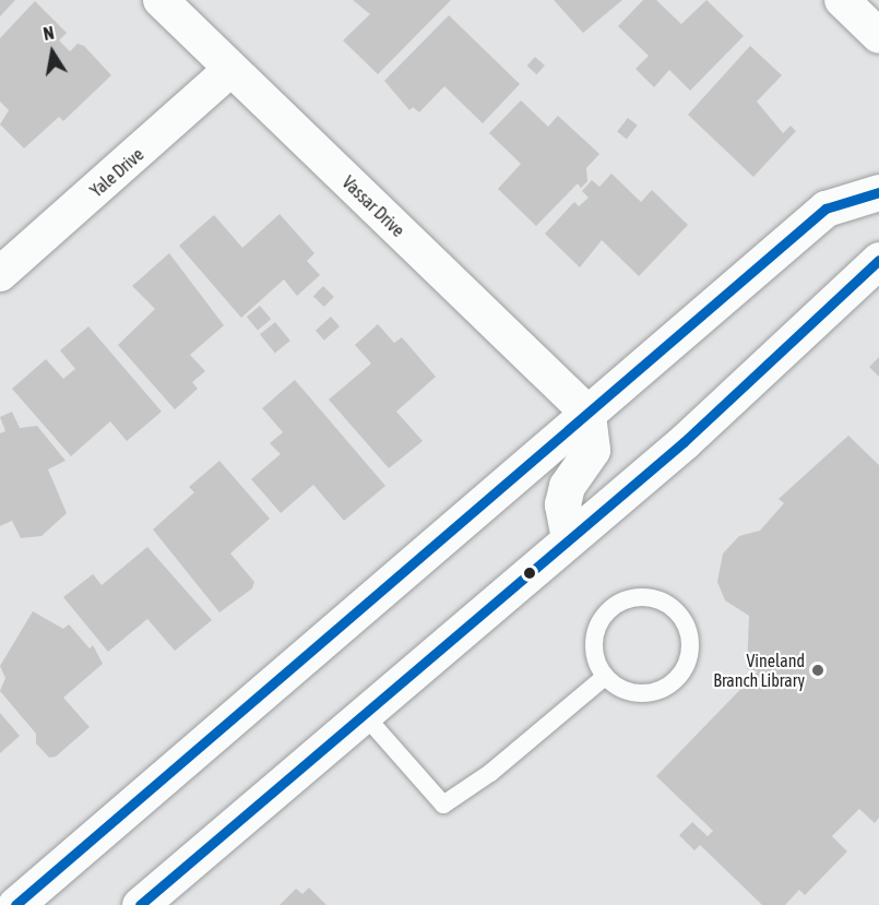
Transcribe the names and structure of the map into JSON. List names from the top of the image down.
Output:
{
  "streets": {
    "street": ["Yale Drive", "Vassar Drive"]
  },
  "crossings": [
    ["Yale Drive", "Vassar Drive"]
  ],
  "places": ["Vineland Branch Library"],
  "north": "top"
}
